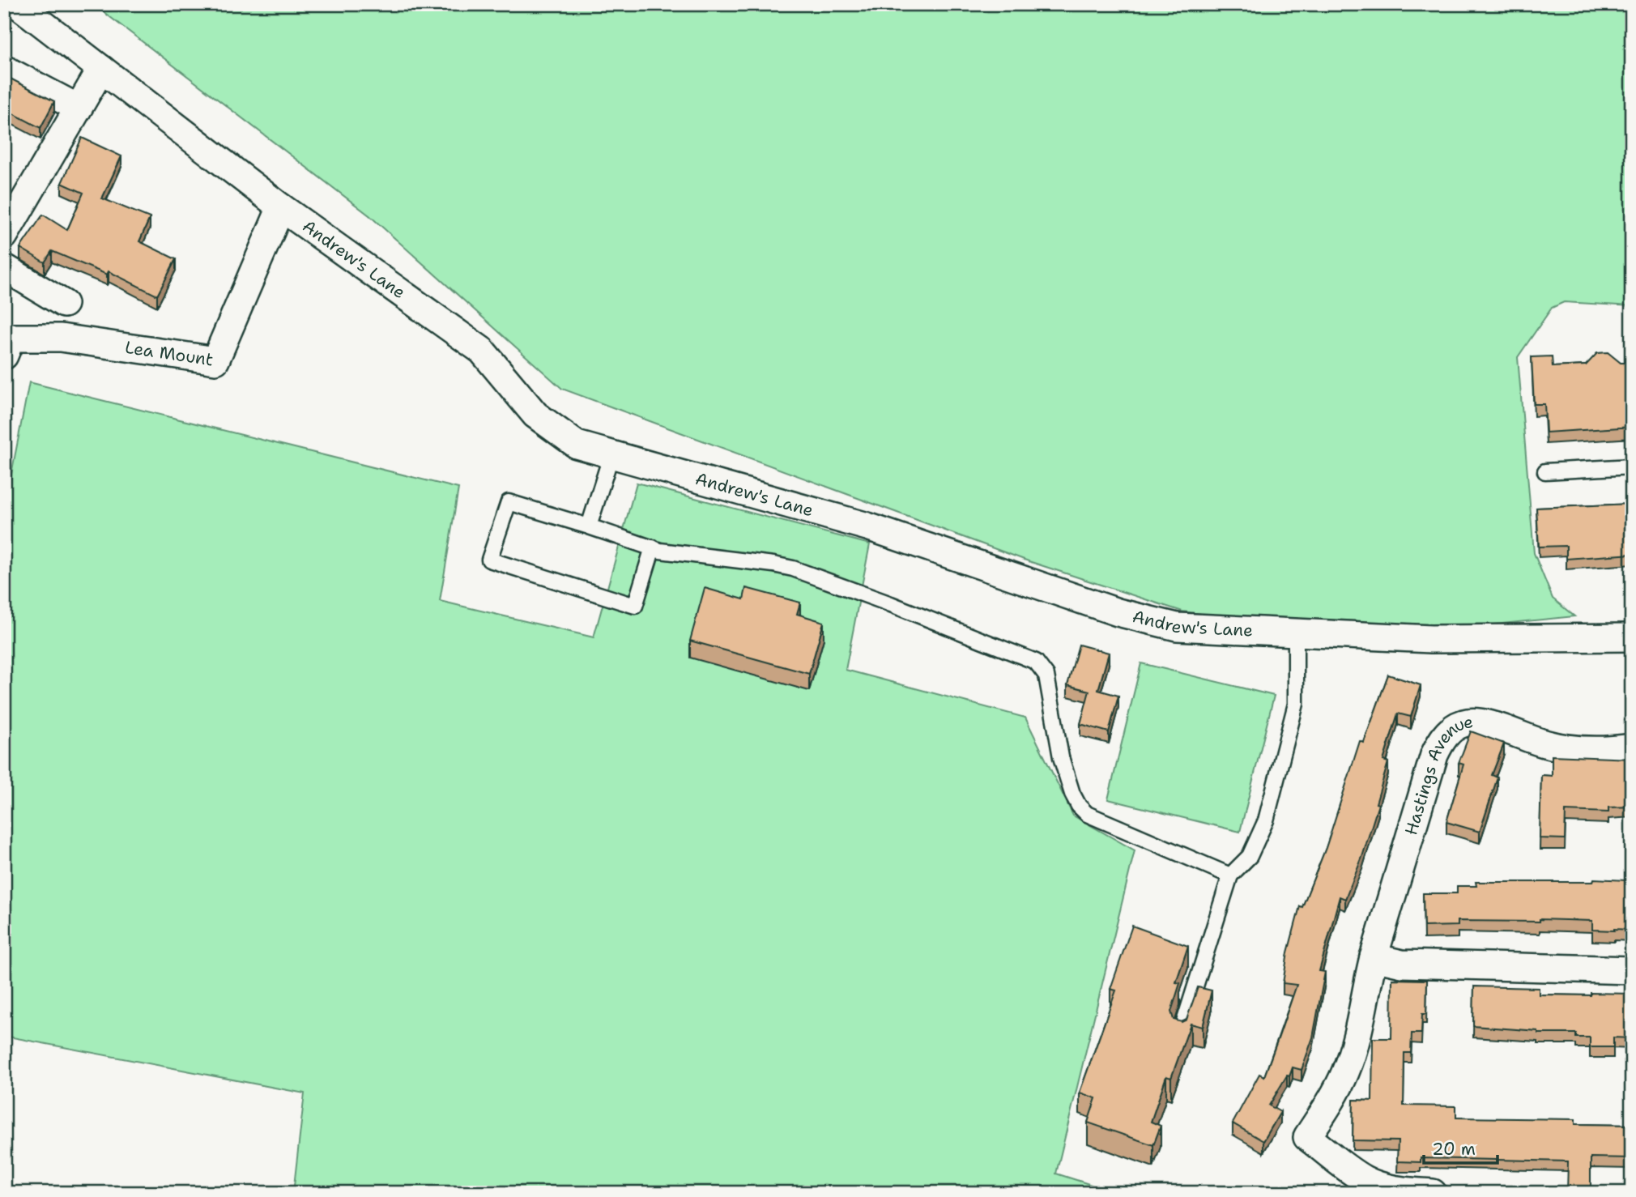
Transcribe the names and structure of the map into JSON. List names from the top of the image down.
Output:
{
  "streets": {
    "street": ["Andrew's Lane", "Lea Mount", "Hastings Avenue"]
  },
  "crossings": [
    ["Andrew's Lane", "Lea Mount"]
  ],
  "scale_bar": "20 m"
}
